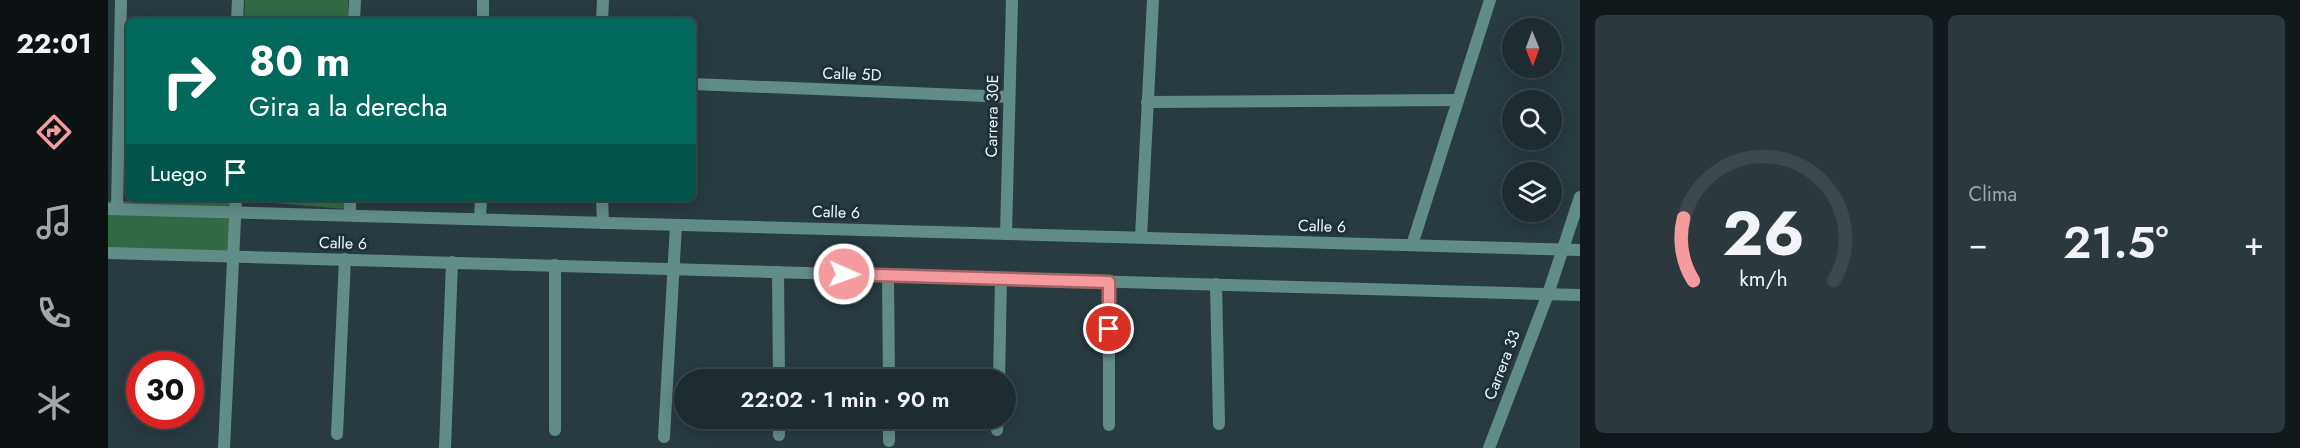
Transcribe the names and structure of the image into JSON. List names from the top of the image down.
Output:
{
  "streets": {
    "street": [
      "Calle 5D",
      "Carrera 30E",
      "Calle 6",
      "Carrera 33"
    ]
  },
  "crossings": [
    ["Calle 5D", "Carrera 30E"],
    ["Carrera 30E", "Calle 6"],
    ["Calle 6", "Carrera 33"]
  ],
  "north": "bottom",
  "page": {
    "tabs": "22:01",
    "tile": "Clima",
    "turn": ["80 m", "Gira a la derecha"],
    "then": "Luego",
    "heat": ["−", "21.5°", "+"],
    "limit": "30",
    "trip": "22:02 · 1 min · 90 m",
    "gauge": ["26", "km/h"]
  }
}
